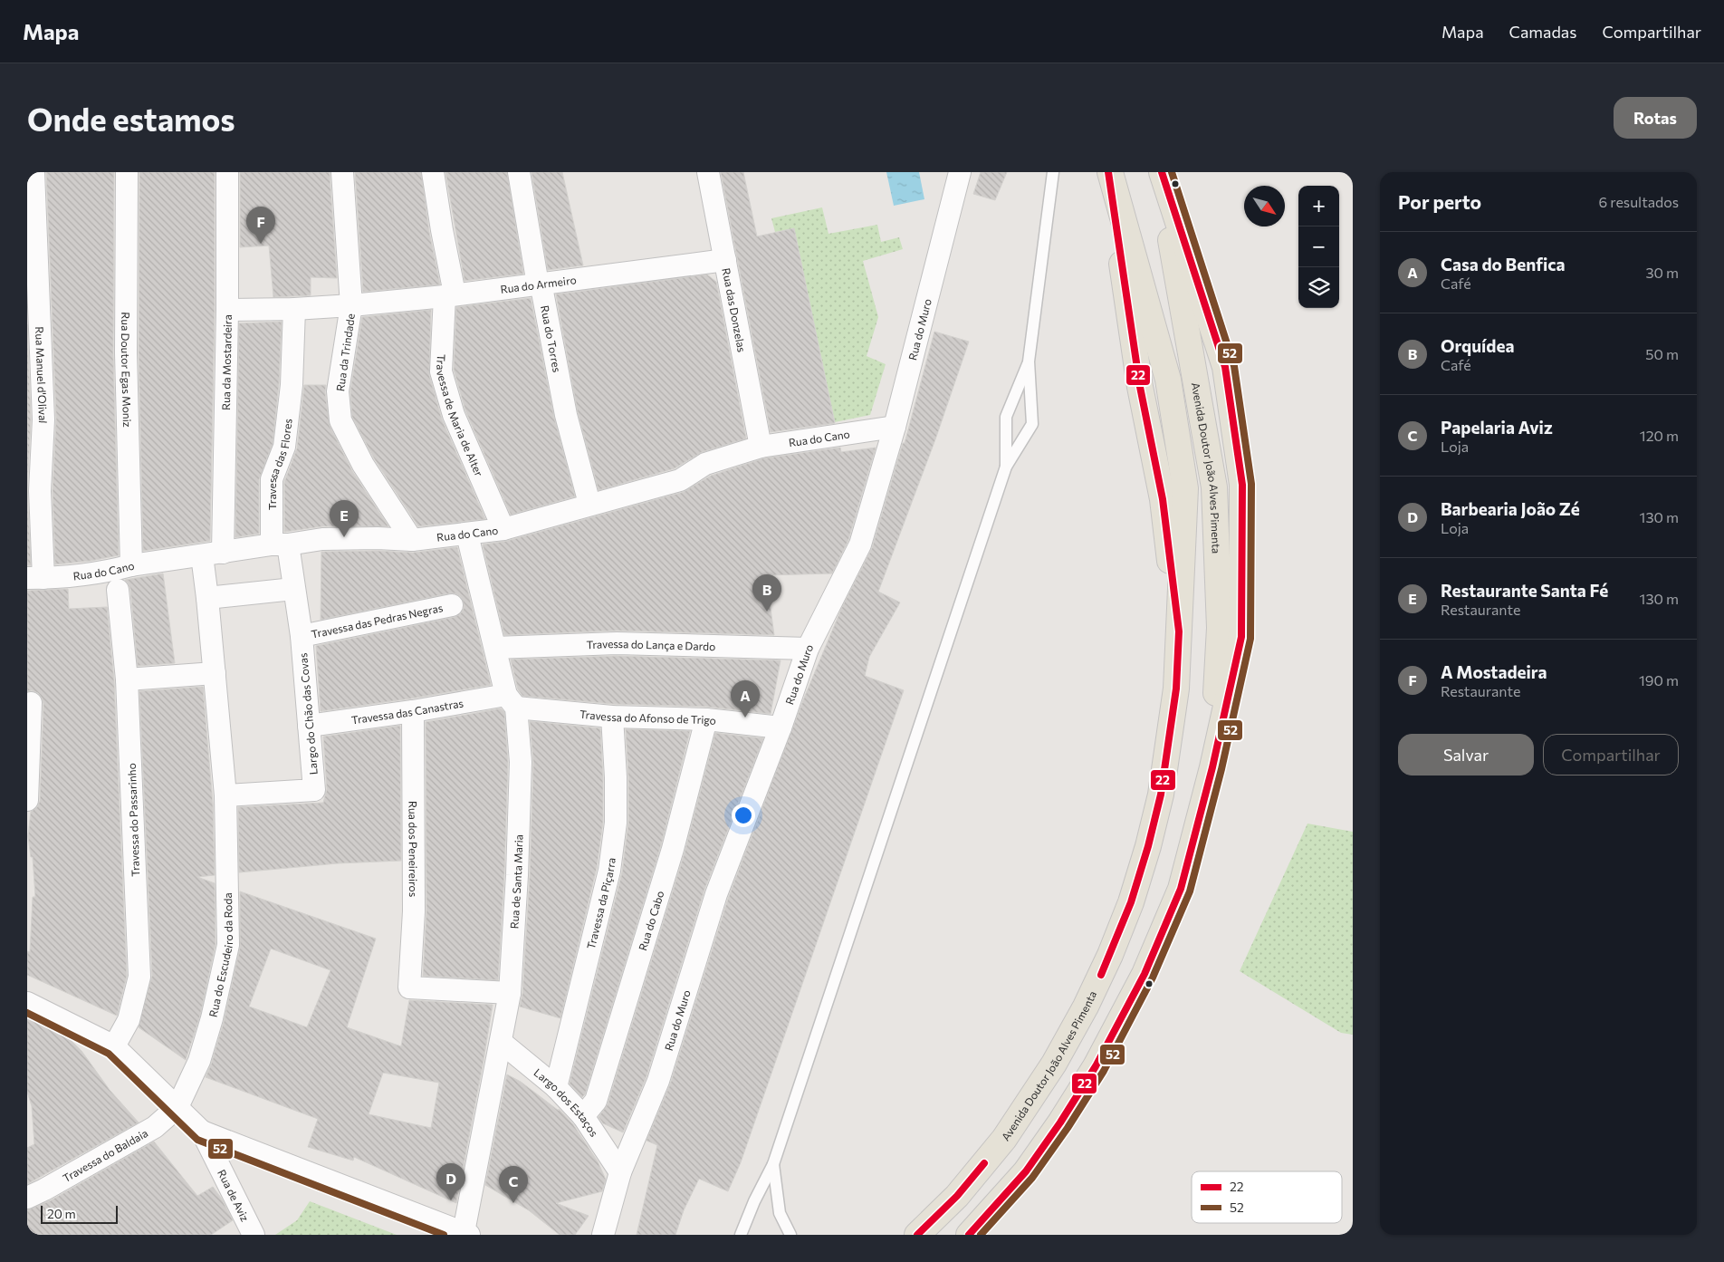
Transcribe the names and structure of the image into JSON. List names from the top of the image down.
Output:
{
  "streets": {
    "main road": ["Avenida Doutor João Alves Pimenta"],
    "street": [
      "Rua do Armeiro",
      "Rua das Donzelas",
      "Rua do Muro",
      "Rua do Torres",
      "Rua da Trindade",
      "Rua da Mostardeira",
      "Rua Doutor Egas Moniz",
      "Rua Manuel d'Olival",
      "Travessa de Maria de Alter",
      "Rua do Cano",
      "Travessa das Flores",
      "Travessa das Pedras Negras",
      "Travessa do Lança e Dardo",
      "Travessa das Canastras",
      "Largo do Chão das Covas",
      "Travessa do Afonso de Trigo",
      "Travessa do Passarinho",
      "Rua dos Peneireiros",
      "Rua de Santa Maria",
      "Travessa da Piçarra",
      "Rua do Cabo",
      "Rua do Escudeiro da Roda",
      "Largo dos Estaços",
      "Travessa do Baldaia",
      "Rua de Aviz"
    ]
  },
  "crossings": [
    ["Rua do Armeiro", "Rua das Donzelas"],
    ["Rua do Armeiro", "Rua do Torres"],
    ["Rua do Armeiro", "Rua da Trindade"],
    ["Rua do Armeiro", "Rua da Mostardeira"],
    ["Rua do Armeiro", "Travessa de Maria de Alter"],
    ["Rua do Armeiro", "Travessa das Flores"],
    ["Rua das Donzelas", "Rua do Cano"],
    ["Rua do Muro", "Rua do Cano"],
    ["Rua do Muro", "Travessa do Lança e Dardo"],
    ["Rua do Muro", "Travessa do Afonso de Trigo"],
    ["Rua do Muro", "Largo dos Estaços"],
    ["Rua do Torres", "Rua do Cano"],
    ["Rua da Trindade", "Rua do Cano"],
    ["Rua da Mostardeira", "Rua do Cano"],
    ["Rua Doutor Egas Moniz", "Rua do Cano"],
    ["Rua Manuel d'Olival", "Rua do Cano"],
    ["Travessa de Maria de Alter", "Rua do Cano"],
    ["Rua do Cano", "Travessa das Flores"],
    ["Rua do Cano", "Largo do Chão das Covas"],
    ["Rua do Cano", "Rua de Santa Maria"],
    ["Travessa das Flores", "Largo do Chão das Covas"],
    ["Travessa das Pedras Negras", "Largo do Chão das Covas"],
    ["Travessa do Lança e Dardo", "Rua de Santa Maria"],
    ["Travessa das Canastras", "Largo do Chão das Covas"],
    ["Travessa das Canastras", "Travessa do Afonso de Trigo"],
    ["Travessa das Canastras", "Rua dos Peneireiros"],
    ["Travessa das Canastras", "Rua de Santa Maria"],
    ["Largo do Chão das Covas", "Rua do Escudeiro da Roda"],
    ["Travessa do Afonso de Trigo", "Rua de Santa Maria"],
    ["Travessa do Afonso de Trigo", "Travessa da Piçarra"],
    ["Travessa do Afonso de Trigo", "Rua do Cabo"],
    ["Travessa do Passarinho", "Rua de Aviz"],
    ["Rua dos Peneireiros", "Rua de Santa Maria"],
    ["Rua de Santa Maria", "Largo dos Estaços"],
    ["Rua de Santa Maria", "Rua de Aviz"],
    ["Travessa da Piçarra", "Largo dos Estaços"],
    ["Rua do Cabo", "Largo dos Estaços"],
    ["Rua do Escudeiro da Roda", "Travessa do Baldaia"],
    ["Rua do Escudeiro da Roda", "Rua de Aviz"],
    ["Travessa do Baldaia", "Rua de Aviz"]
  ],
  "lines": ["transit line 22", "transit line 52"],
  "legend": ["22", "52"],
  "scale_bar": "20 m",
  "north": "bottom right",
  "page": {
    "header": "Mapa",
    "nav": ["Mapa", "Camadas", "Compartilhar"],
    "buttons": [
      "Rotas",
      ["Salvar", "Compartilhar"]
    ],
    "title": "Onde estamos",
    "heading": ["Por perto", "6 resultados"],
    "map_buttons": ["+", "−"],
    "pins": [
      "F",
      "E",
      "B",
      "A",
      "D",
      "C"
    ],
    "list": [
      {
        "mark": "A",
        "name": "Casa do Benfica",
        "note": "Café",
        "value": "30 m"
      },
      {
        "mark": "B",
        "name": "Orquídea",
        "note": "Café",
        "value": "50 m"
      },
      {
        "mark": "C",
        "name": "Papelaria Aviz",
        "note": "Loja",
        "value": "120 m"
      },
      {
        "mark": "D",
        "name": "Barbearia João Zé",
        "note": "Loja",
        "value": "130 m"
      },
      {
        "mark": "E",
        "name": "Restaurante Santa Fé",
        "note": "Restaurante",
        "value": "130 m"
      },
      {
        "mark": "F",
        "name": "A Mostadeira",
        "note": "Restaurante",
        "value": "190 m"
      }
    ],
    "scale": "20 m"
  }
}
